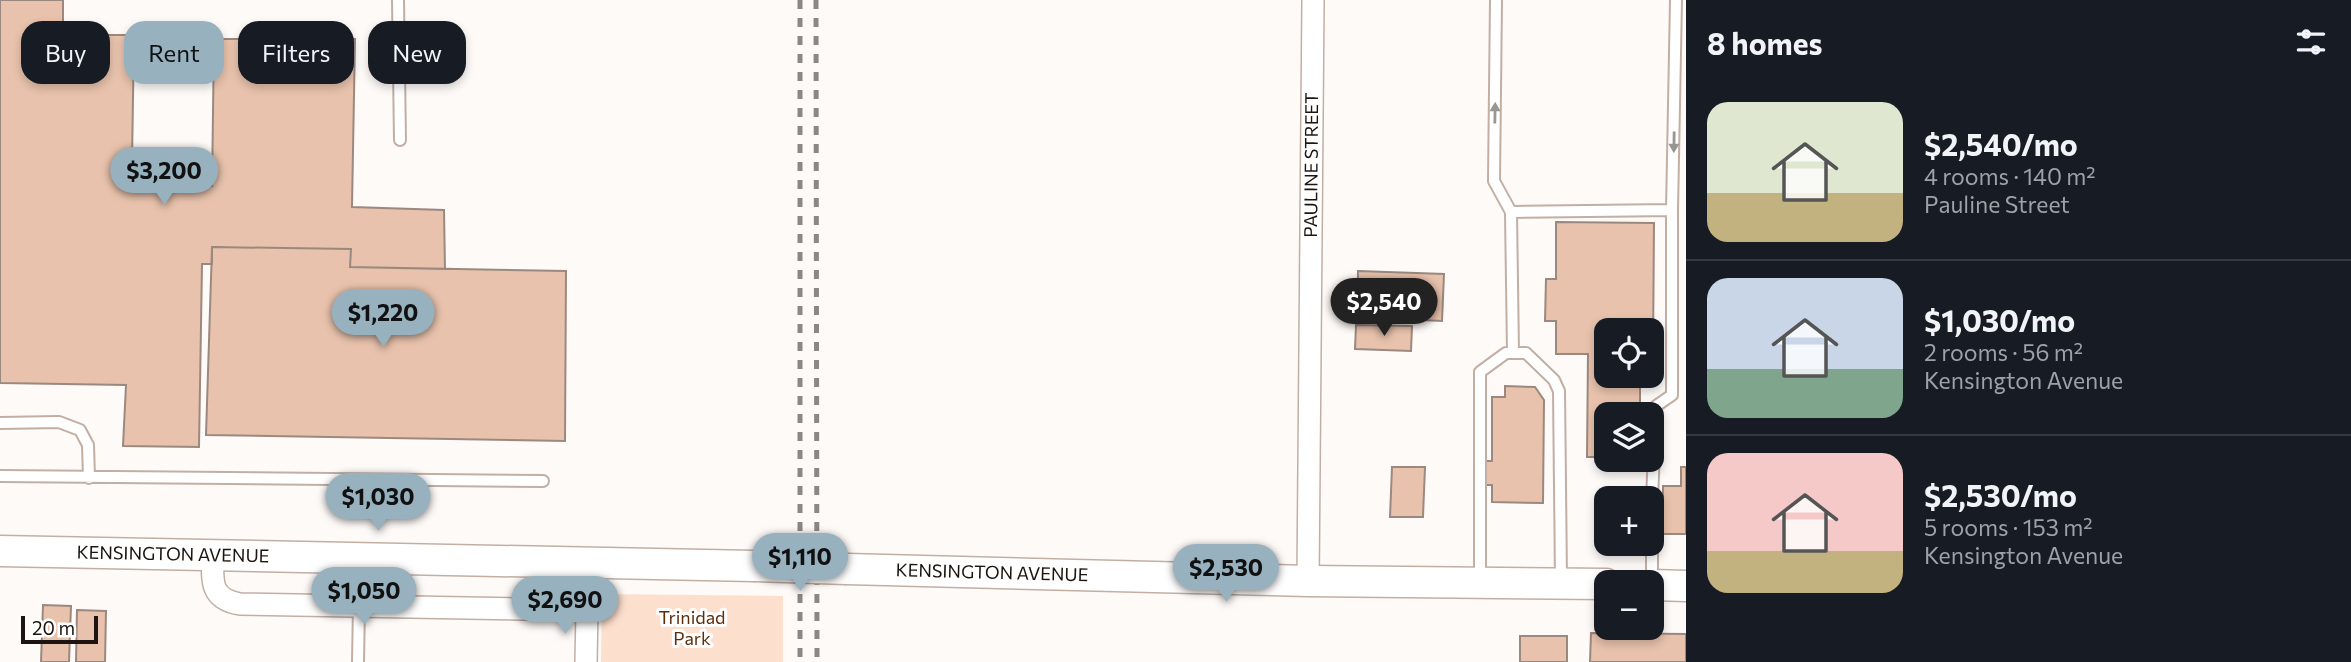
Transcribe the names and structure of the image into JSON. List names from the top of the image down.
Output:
{
  "streets": {
    "street": ["PAULINE STREET", "KENSINGTON AVENUE"]
  },
  "crossings": [
    ["PAULINE STREET", "KENSINGTON AVENUE"]
  ],
  "parks": ["Trinidad Park"],
  "scale_bar": "20 m",
  "page": {
    "heading": "8 homes",
    "chip": [
      "Buy",
      "Rent",
      "Filters",
      "New"
    ],
    "list": [
      {
        "name": "$2,540/mo",
        "note": "4 rooms · 140 m² · Pauline Street"
      },
      {
        "name": "$1,030/mo",
        "note": "2 rooms · 56 m² · Kensington Avenue"
      },
      {
        "name": "$2,530/mo",
        "note": "5 rooms · 153 m² · Kensington Avenue"
      }
    ],
    "price": [
      "$3,200",
      "$2,540",
      "$1,220",
      "$1,030",
      "$1,110",
      "$2,530",
      "$1,050",
      "$2,690"
    ],
    "map_buttons": ["+", "−"],
    "scale": "20 m"
  }
}
